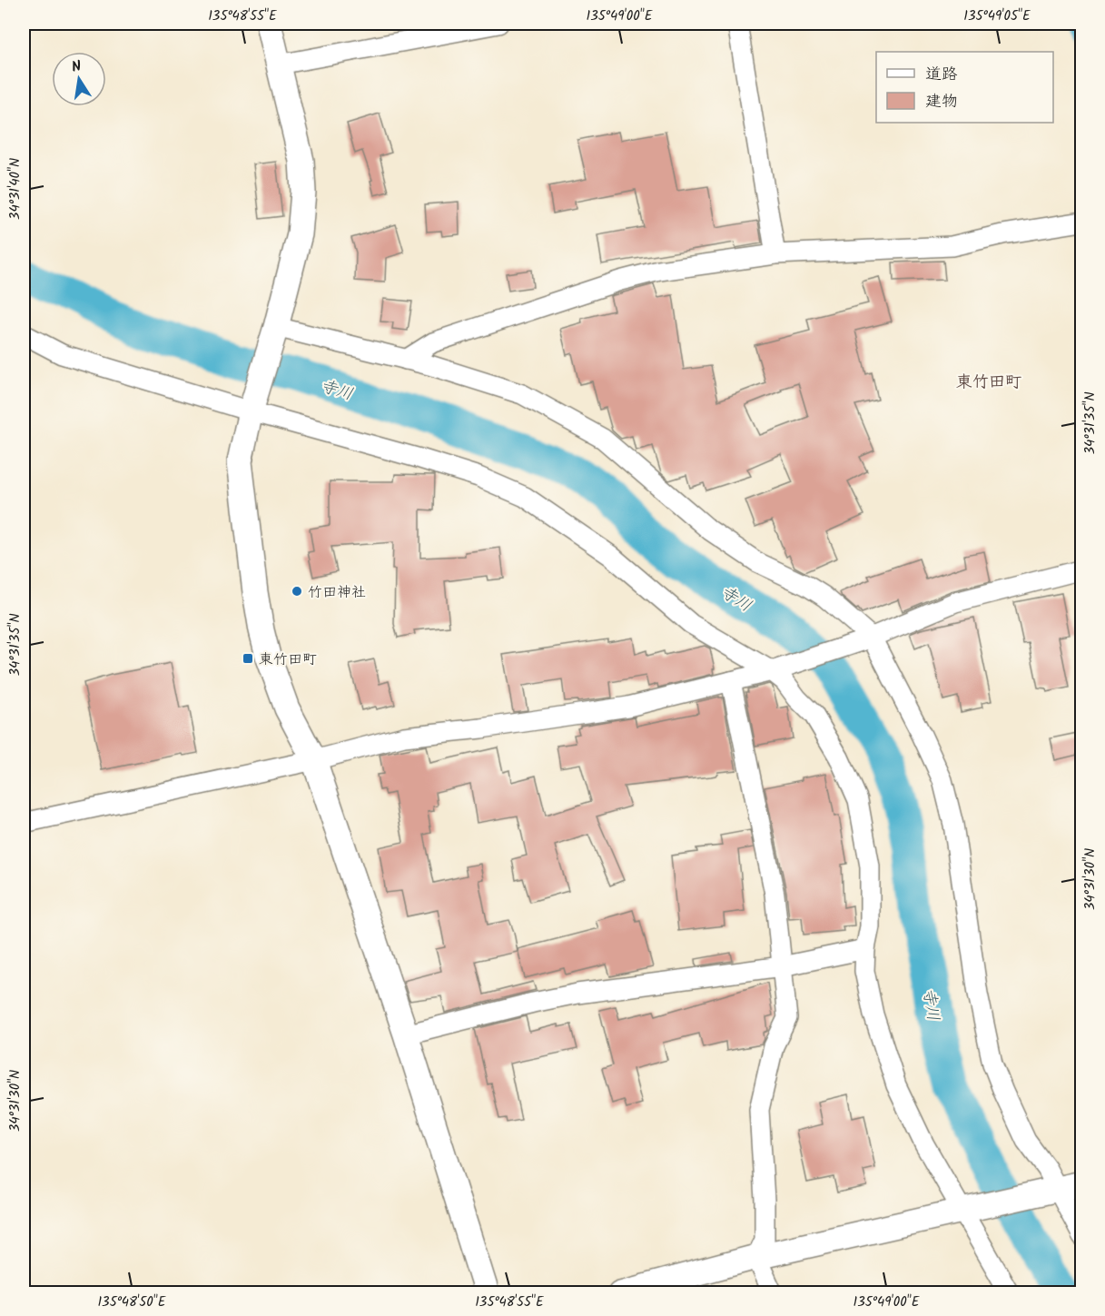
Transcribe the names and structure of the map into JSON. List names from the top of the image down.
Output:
{
  "districts": ["東竹田町"],
  "water": ["寺川"],
  "places": {
    "other": ["竹田神社"],
    "transit": ["東竹田町"]
  },
  "legend": ["道路", "建物"],
  "north": "top",
  "coordinates": [
    "135°48'55\"E",
    "135°49'00\"E",
    "135°49'05\"E",
    "34°31'40\"N",
    "34°31'35\"N",
    "34°31'30\"N",
    "135°48'50\"E"
  ]
}
